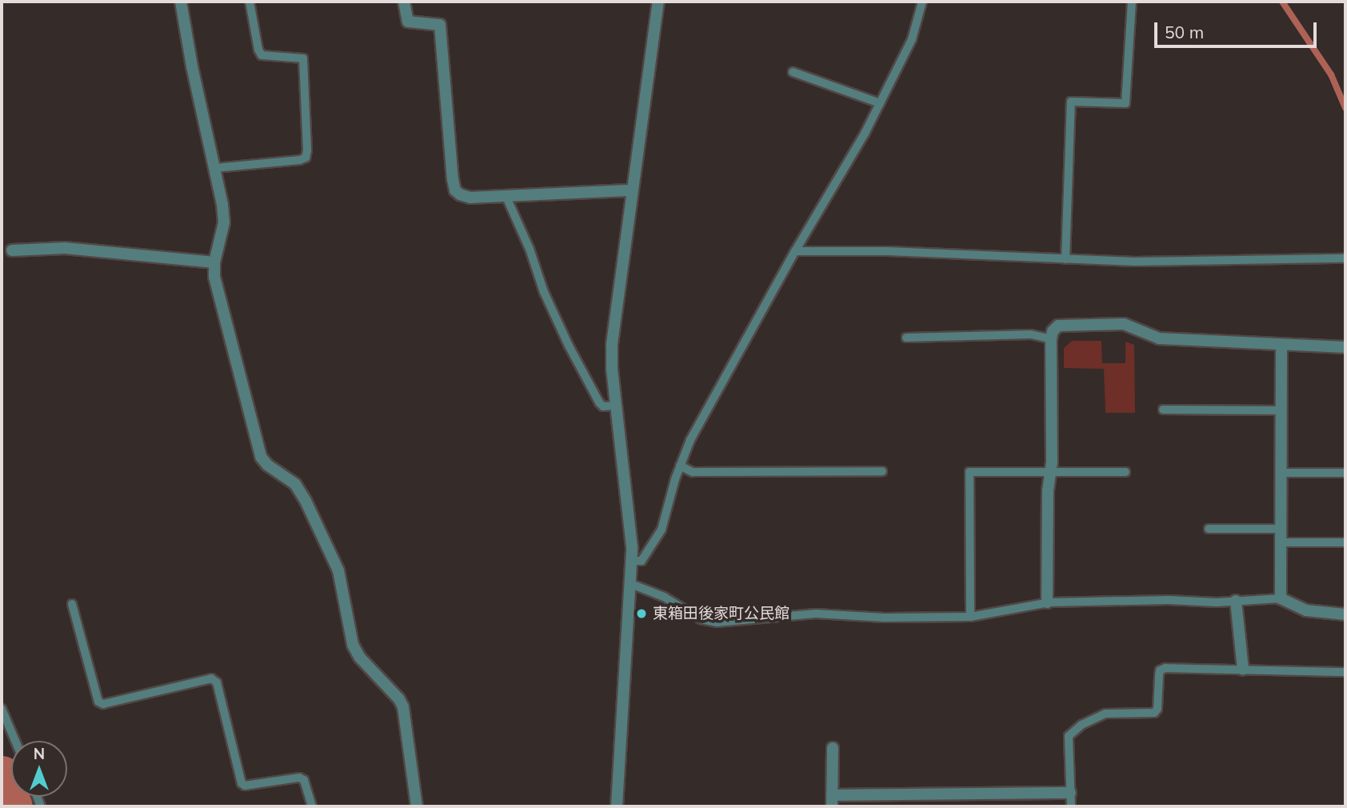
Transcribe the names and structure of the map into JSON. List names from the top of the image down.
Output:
{
  "places": ["東箱田後家町公民館"],
  "scale_bar": "50 m",
  "north": "top"
}
